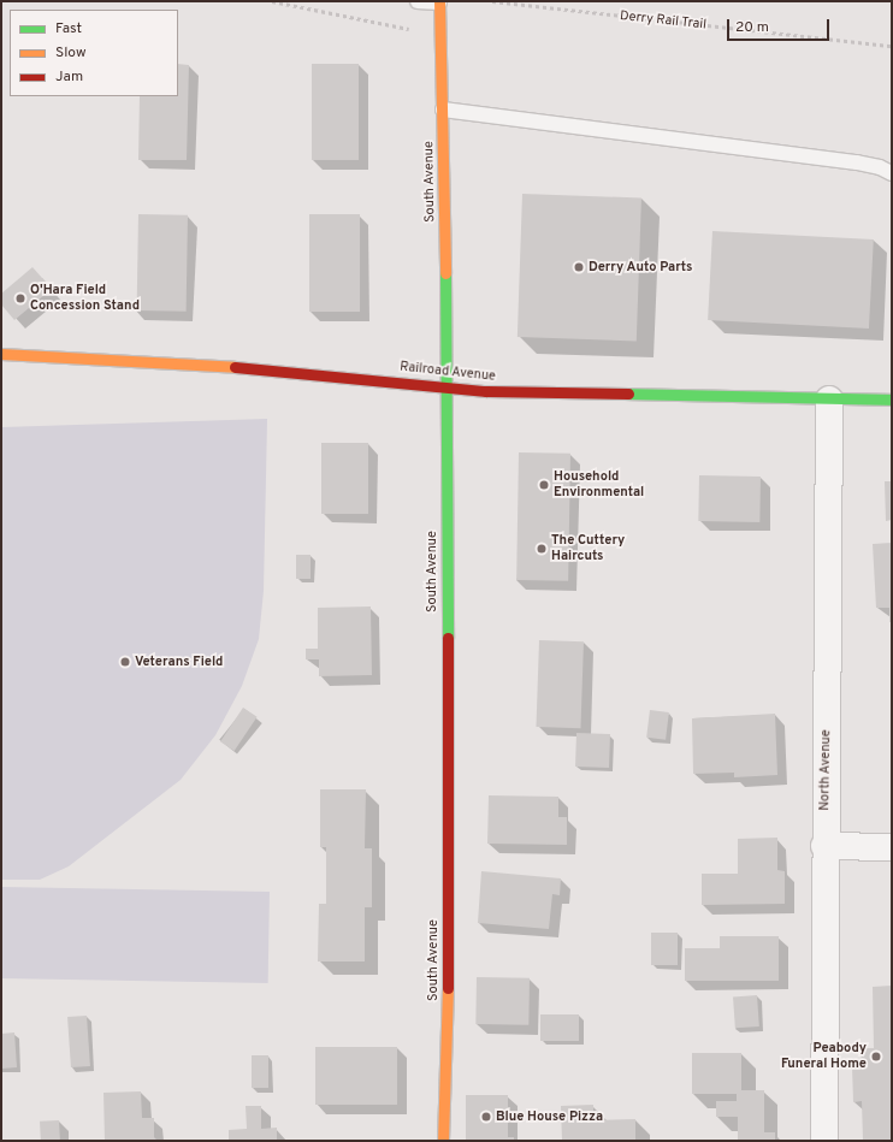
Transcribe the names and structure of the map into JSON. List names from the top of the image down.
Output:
{
  "streets": {
    "street": ["South Avenue", "Railroad Avenue", "North Avenue"],
    "path": ["Derry Rail Trail"]
  },
  "crossings": [
    ["South Avenue", "Railroad Avenue"],
    ["Railroad Avenue", "North Avenue"]
  ],
  "places": [
    "Derry Auto Parts",
    "O'Hara Field Concession Stand",
    "Household Environmental",
    "The Cuttery Haircuts",
    "Veterans Field",
    "Peabody Funeral Home",
    "Blue House Pizza"
  ],
  "legend": ["Fast", "Slow", "Jam"],
  "scale_bar": "20 m"
}
